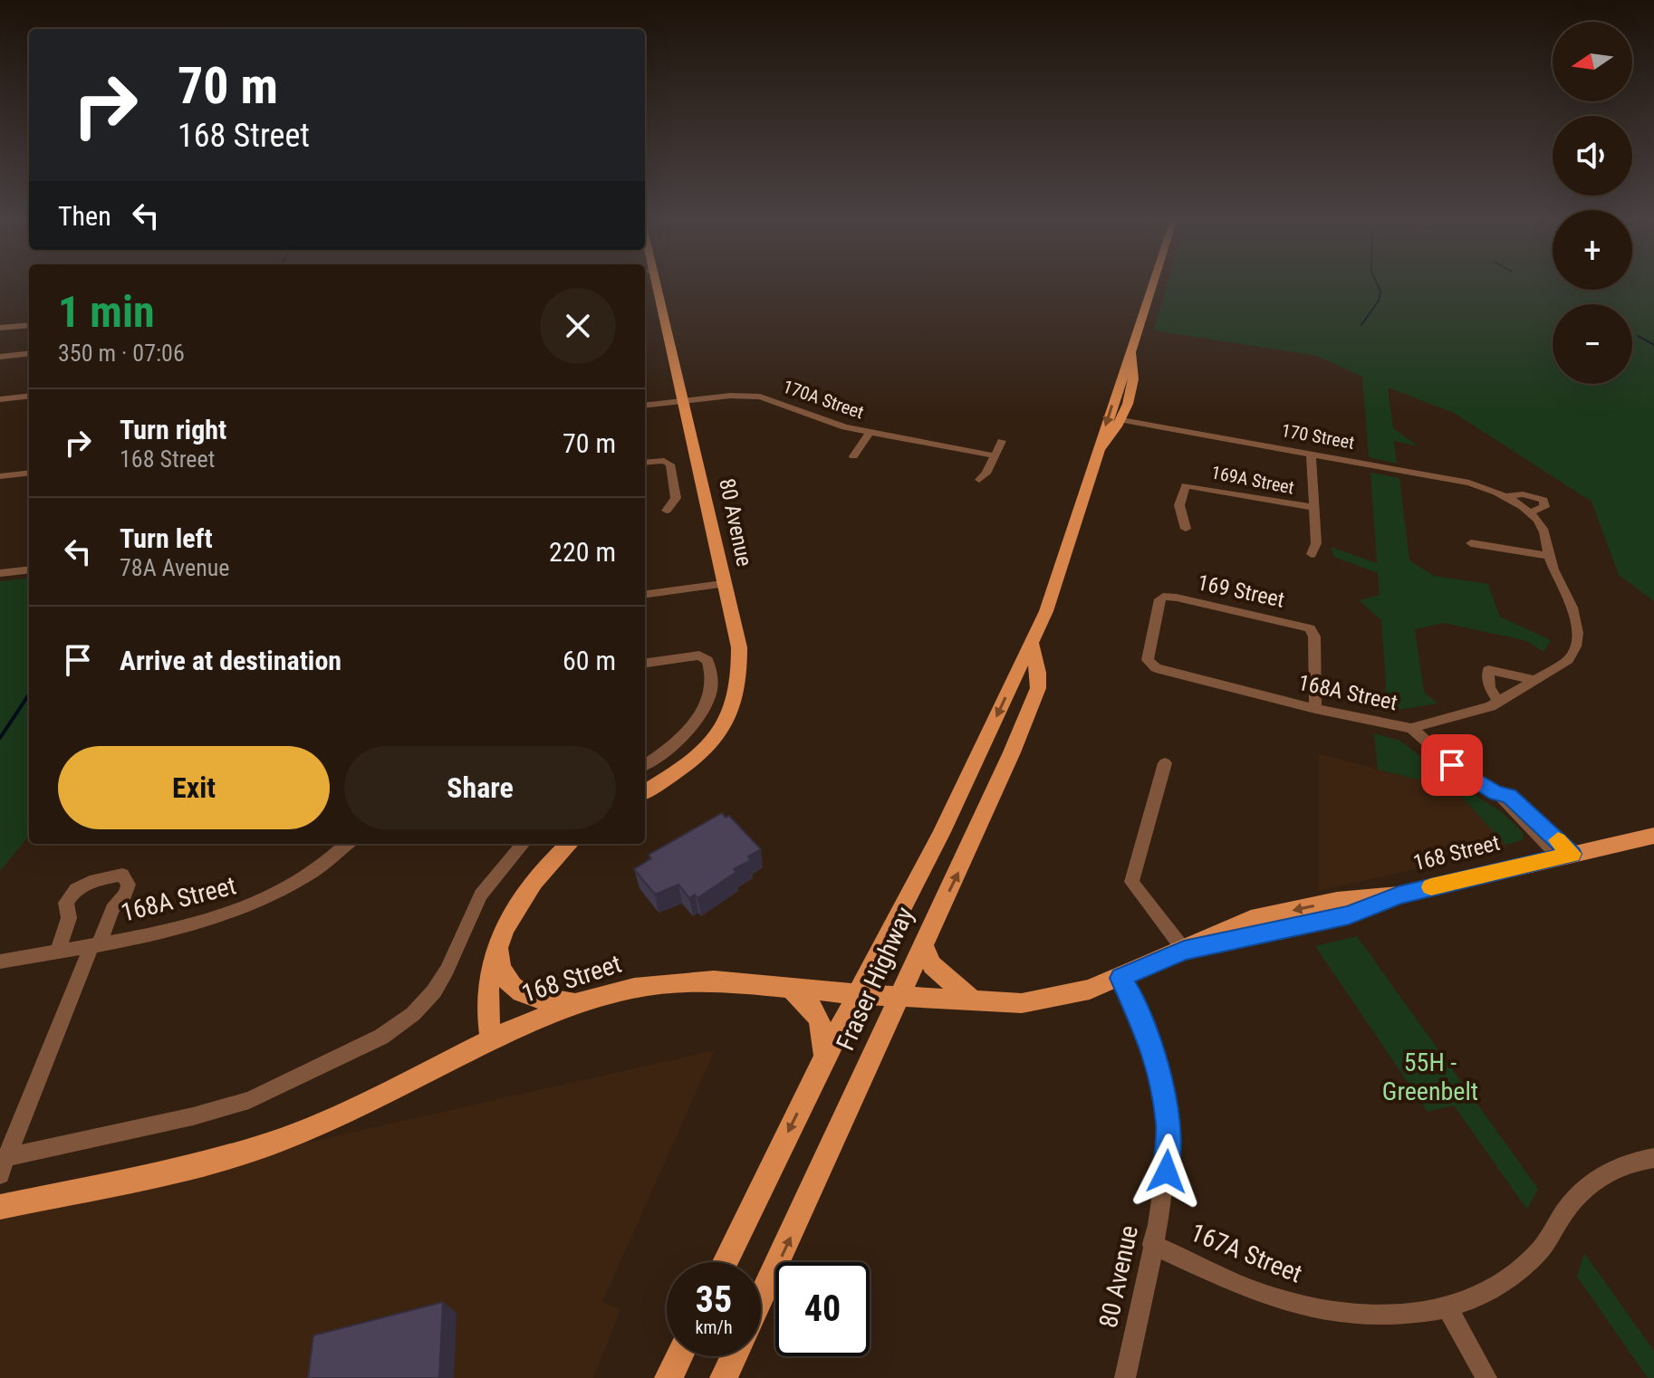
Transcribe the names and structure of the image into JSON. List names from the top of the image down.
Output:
{
  "streets": {
    "main road": ["80 Avenue", "168 Street", "Fraser Highway"],
    "street": [
      "170A Street",
      "170 Street",
      "169A Street",
      "169 Street",
      "168A Street",
      "167A Street"
    ]
  },
  "crossings": [
    ["170A Street", "80 Avenue"],
    ["170 Street", "Fraser Highway"],
    ["80 Avenue", "168 Street"],
    ["80 Avenue", "167A Street"],
    ["169 Street", "168A Street"],
    ["168 Street", "Fraser Highway"]
  ],
  "parks": ["55H - Greenbelt"],
  "north": "left",
  "page": {
    "map_buttons": ["+", "−"],
    "turn": ["70 m", "168 Street"],
    "then": "Then",
    "heading": ["1 min", "350 m · 07:06"],
    "list": [
      {
        "name": "Turn right",
        "note": "168 Street",
        "value": "70 m"
      },
      {
        "name": "Turn left",
        "note": "78A Avenue",
        "value": "220 m"
      },
      {
        "name": "Arrive at destination",
        "value": "60 m"
      }
    ],
    "buttons": ["Exit", "Share"],
    "speed": "35 km/h",
    "limit": "40"
  }
}
